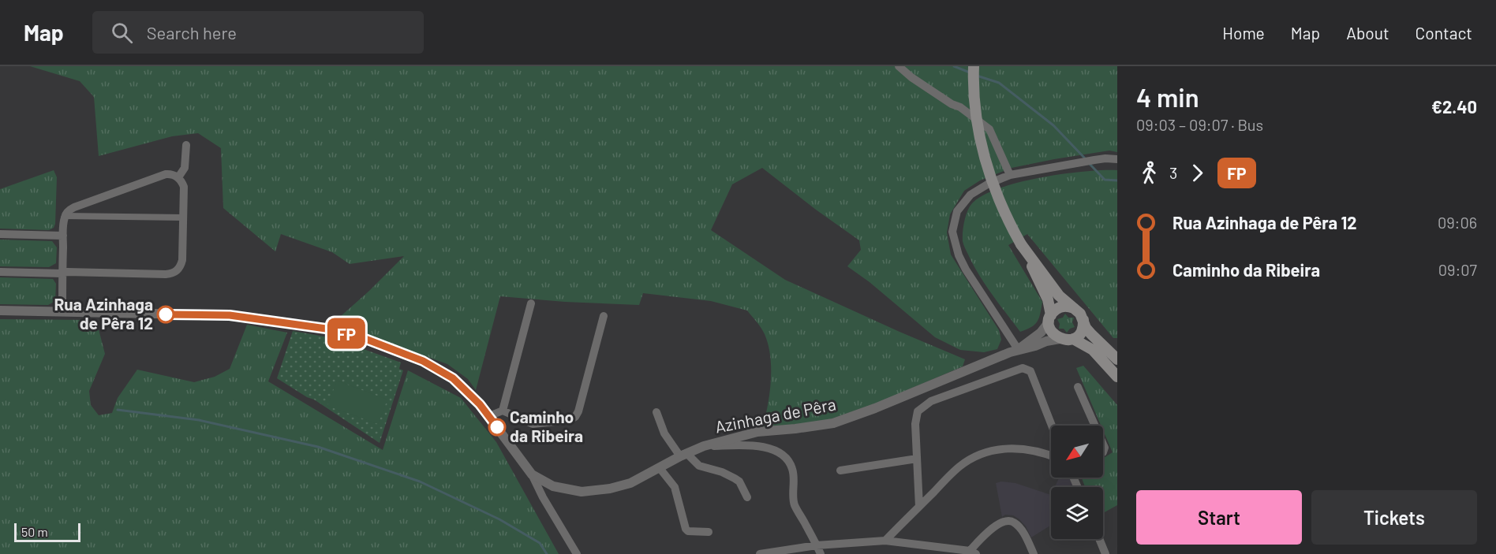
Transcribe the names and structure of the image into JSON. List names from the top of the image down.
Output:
{
  "streets": {
    "street": ["Azinhaga de Pêra"]
  },
  "places": ["Rua Azinhaga de Pêra 12", "Caminho da Ribeira"],
  "lines": ["bus line FP"],
  "scale_bar": "50 m",
  "north": "bottom left",
  "page": {
    "header": "Map",
    "search": "Search here",
    "nav": [
      "Home",
      "Map",
      "About",
      "Contact"
    ],
    "on_map": "FP",
    "heading": ["4 min", "09:03 – 09:07 · Bus", "€2.40"],
    "legs": ["3", "FP"],
    "list": [
      {
        "name": "Rua Azinhaga de Pêra 12",
        "value": "09:06"
      },
      {
        "name": "Caminho da Ribeira",
        "value": "09:07"
      }
    ],
    "buttons": ["Start", "Tickets"],
    "scale": "50 m"
  }
}
